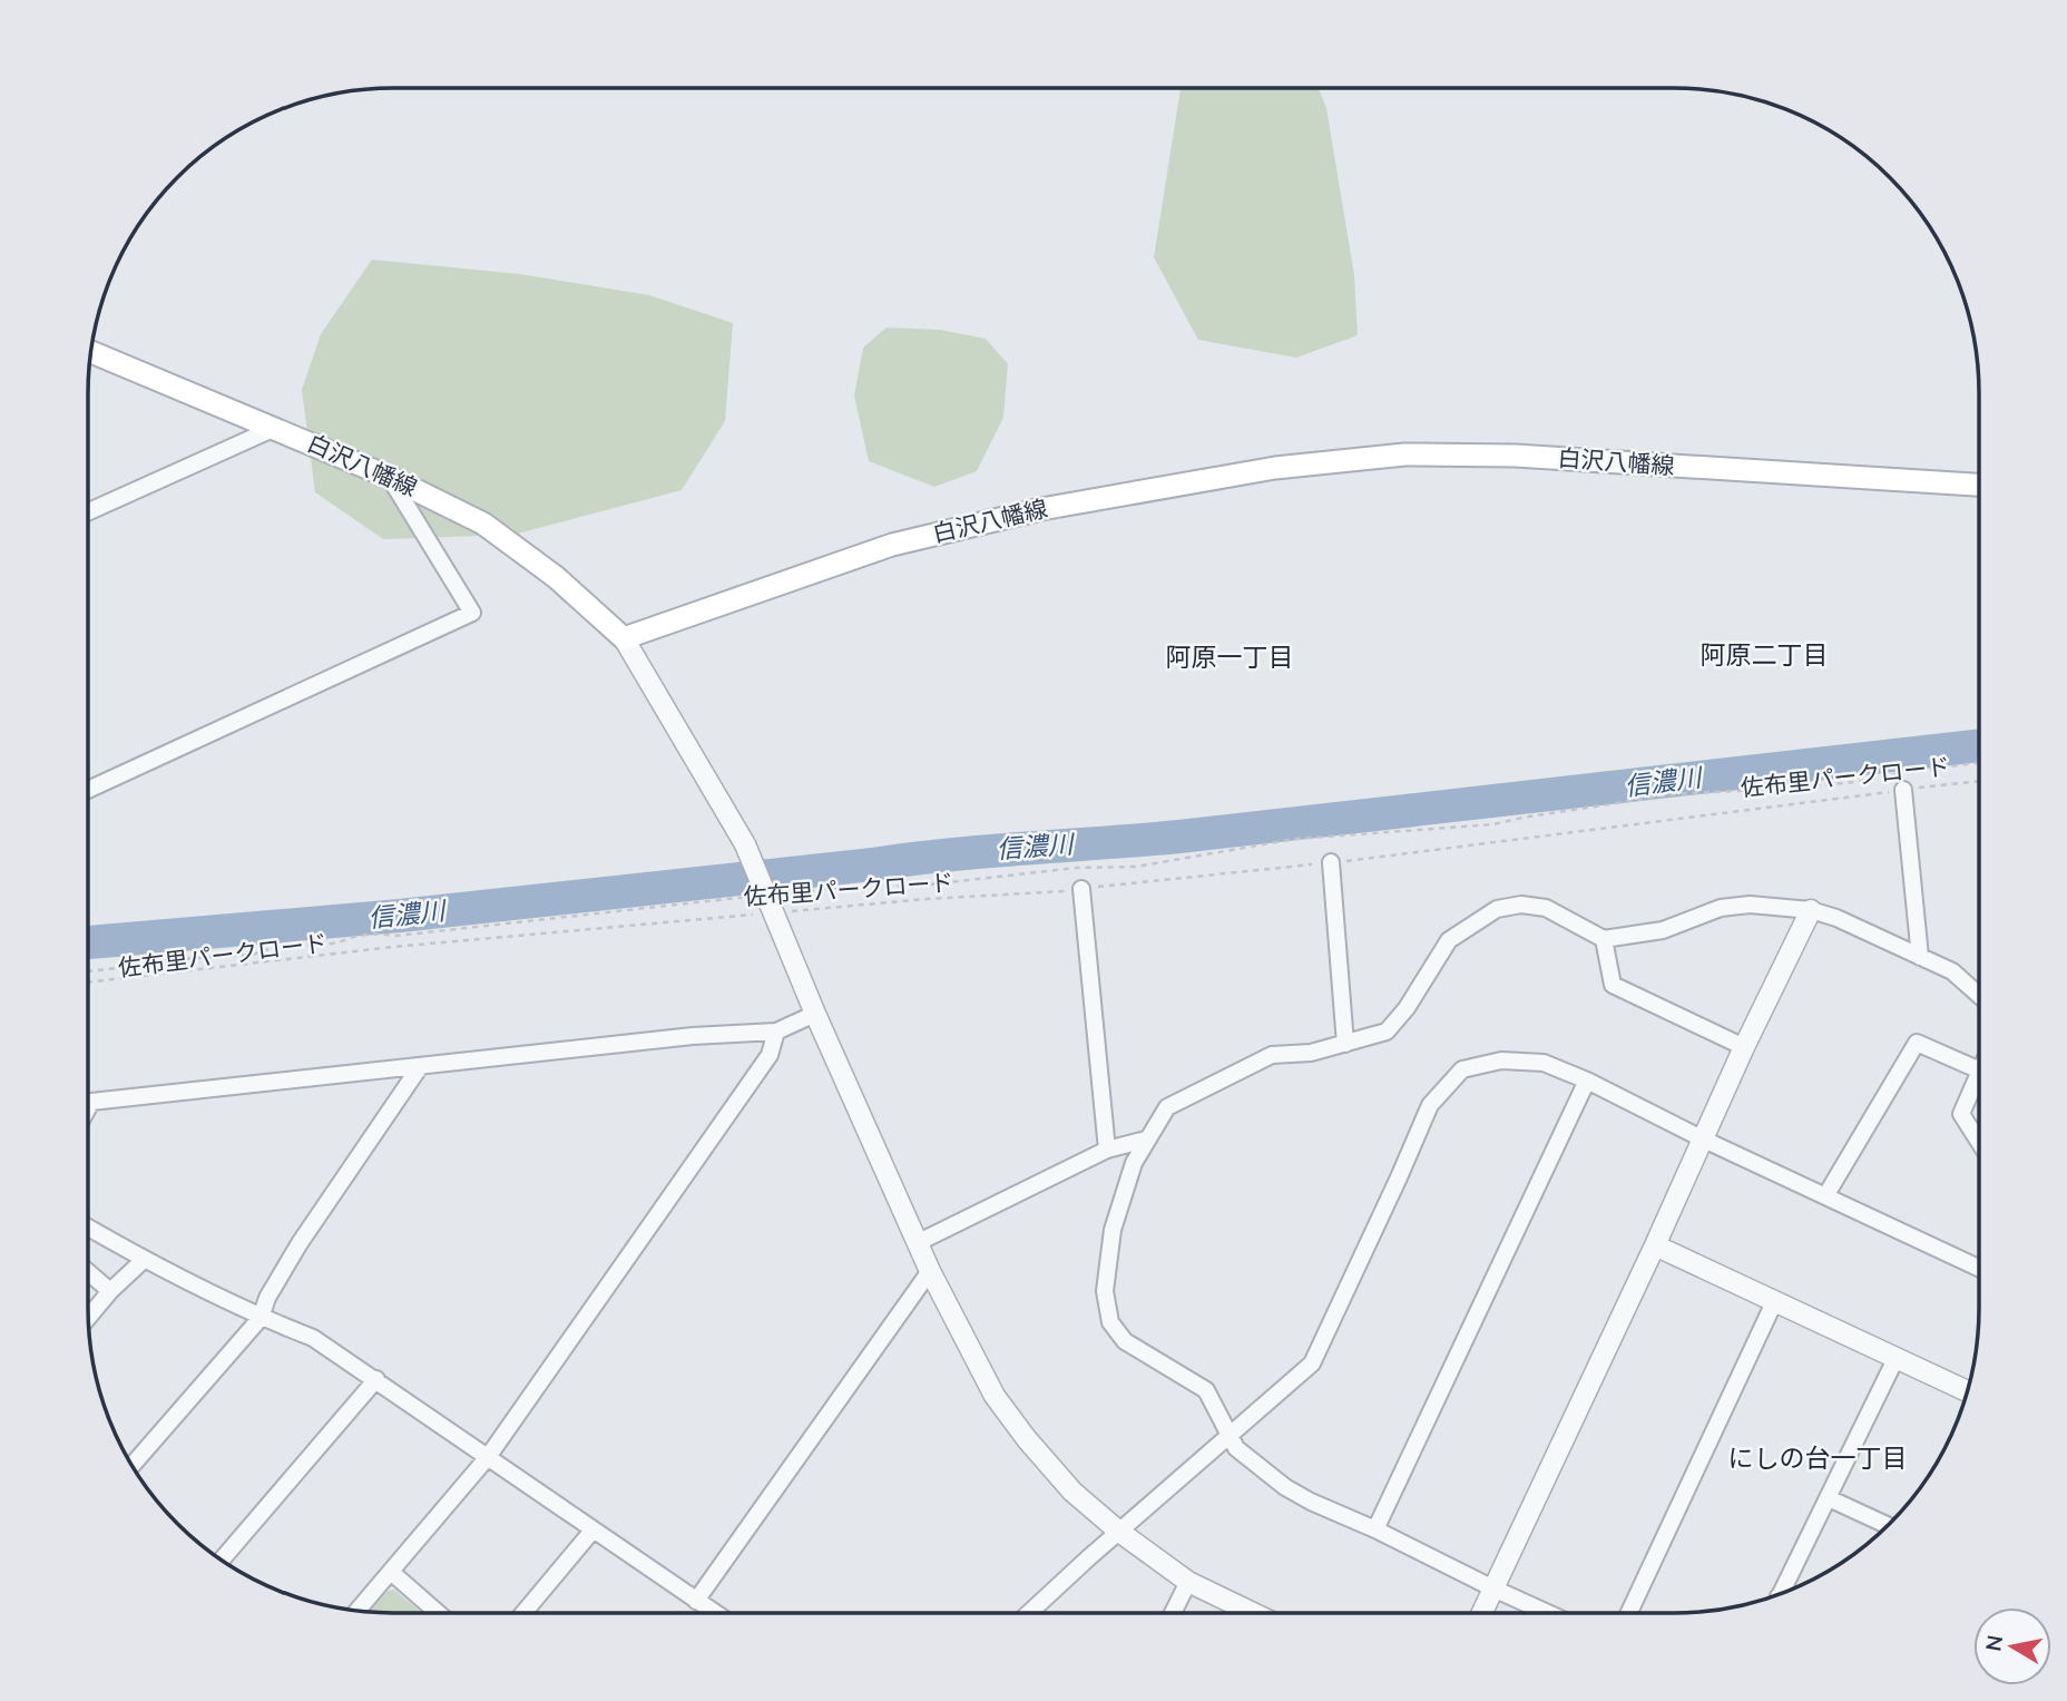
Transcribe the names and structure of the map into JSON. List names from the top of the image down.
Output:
{
  "streets": {
    "main road": ["白沢八幡線"],
    "path": ["佐布里パークロード"]
  },
  "districts": ["阿原二丁目", "阿原一丁目", "にしの台一丁目"],
  "water": ["信濃川"],
  "north": "left"
}
